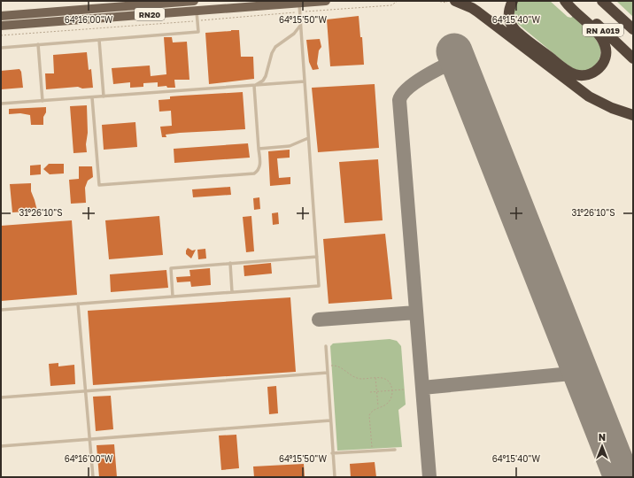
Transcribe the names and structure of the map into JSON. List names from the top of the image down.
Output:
{
  "streets": {
    "highway": ["RN A019"],
    "main road": ["RN20"]
  },
  "north": "top",
  "coordinates": [
    "64°16'00\"W",
    "64°15'50\"W",
    "64°15'40\"W",
    "31°26'10\"S"
  ]
}
